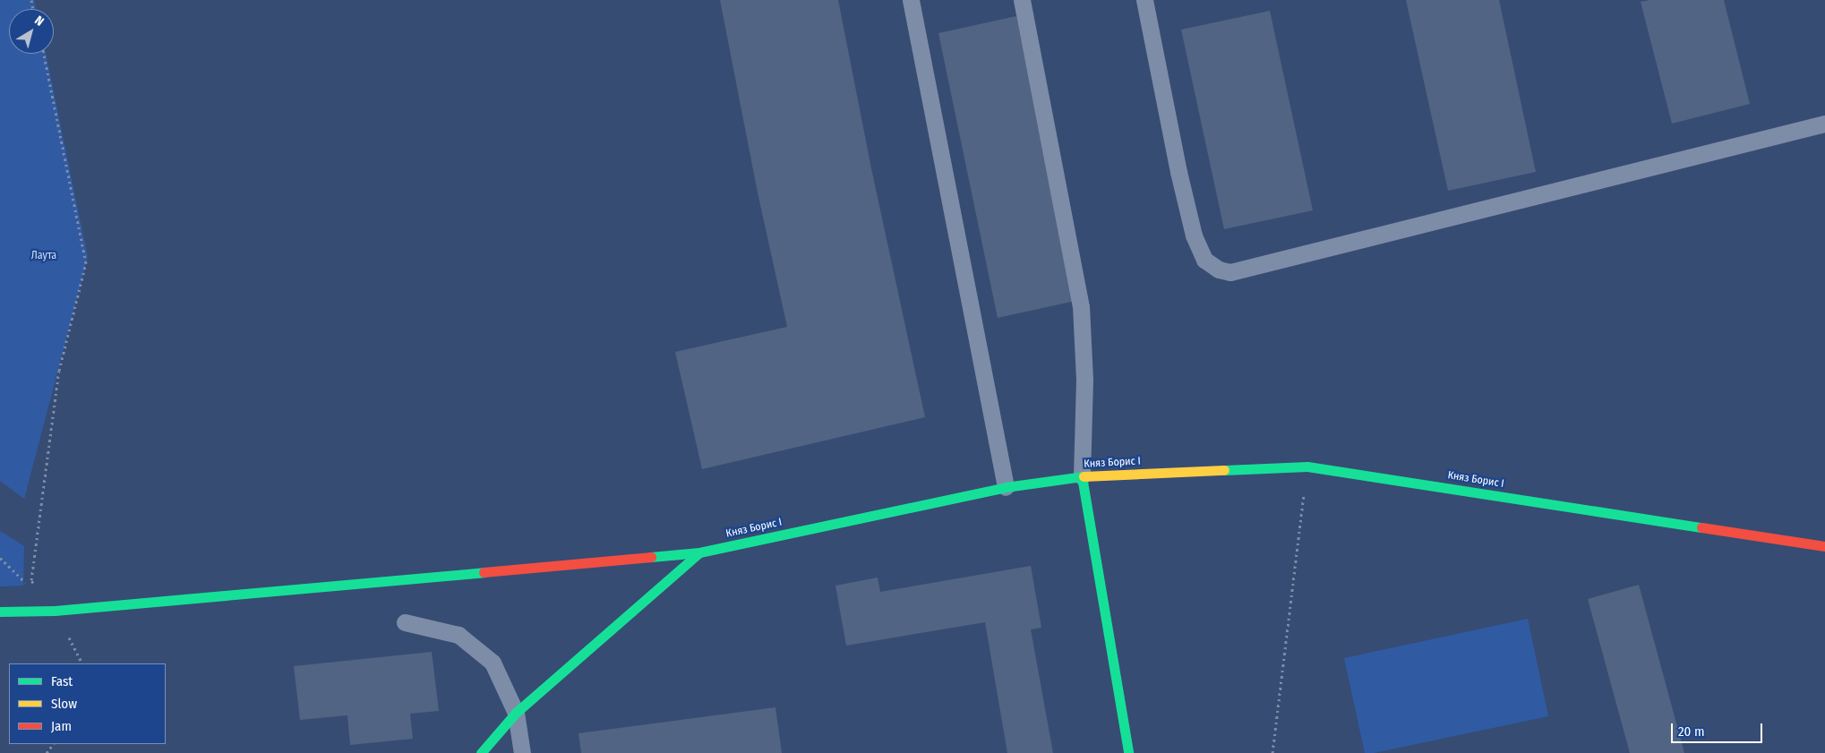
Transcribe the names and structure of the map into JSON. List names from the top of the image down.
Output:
{
  "streets": {
    "street": ["Княз Борис I"]
  },
  "parks": ["Лаута"],
  "legend": ["Fast", "Slow", "Jam"],
  "scale_bar": "20 m",
  "north": "top right"
}
